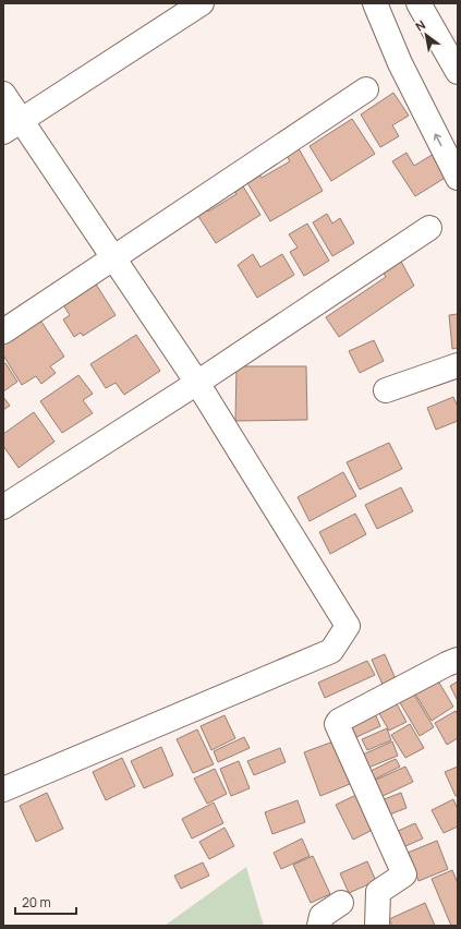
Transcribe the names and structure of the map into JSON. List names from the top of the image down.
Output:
{
  "scale_bar": "20 m",
  "north": "top left"
}
